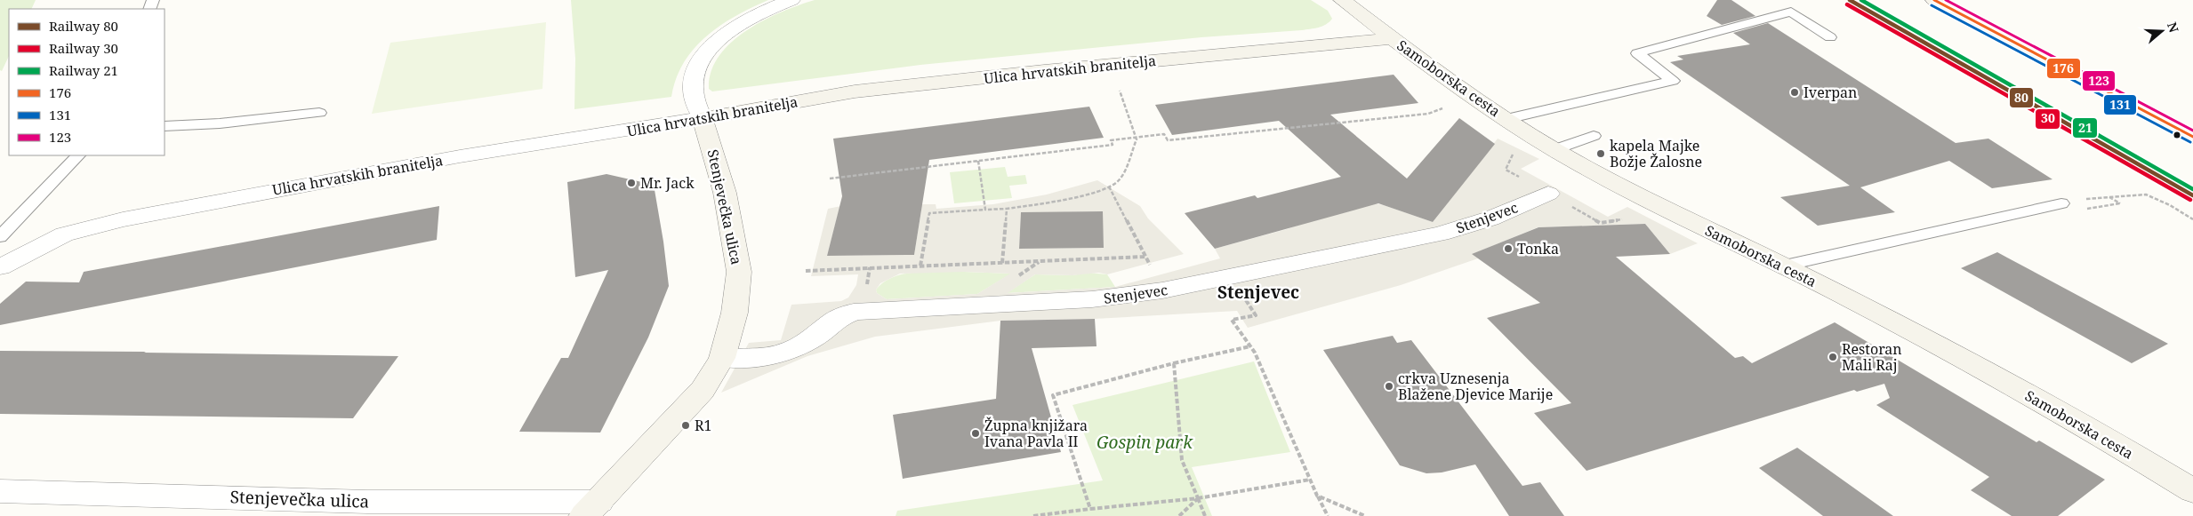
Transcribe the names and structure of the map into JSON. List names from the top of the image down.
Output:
{
  "streets": {
    "street": [
      "Ulica hrvatskih branitelja",
      "Samoborska cesta",
      "Stenjevečka ulica",
      "Stenjevec"
    ]
  },
  "crossings": [
    ["Ulica hrvatskih branitelja", "Samoborska cesta"],
    ["Ulica hrvatskih branitelja", "Stenjevečka ulica"],
    ["Stenjevečka ulica", "Stenjevec"]
  ],
  "districts": ["Stenjevec"],
  "parks": ["Gospin park"],
  "places": [
    "Iverpan",
    "kapela Majke Božje Žalosne",
    "Mr. Jack",
    "Tonka",
    "Restoran Mali Raj",
    "crkva Uznesenja Blažene Djevice Marije",
    "R1",
    "Župna knjižara Ivana Pavla II"
  ],
  "lines": [
    "rail line 80",
    "rail line 21",
    "transit line 176",
    "transit line 123",
    "rail line 30",
    "transit line 131"
  ],
  "legend": [
    "Railway 80",
    "Railway 30",
    "Railway 21",
    "176",
    "131",
    "123"
  ],
  "north": "right"
}
